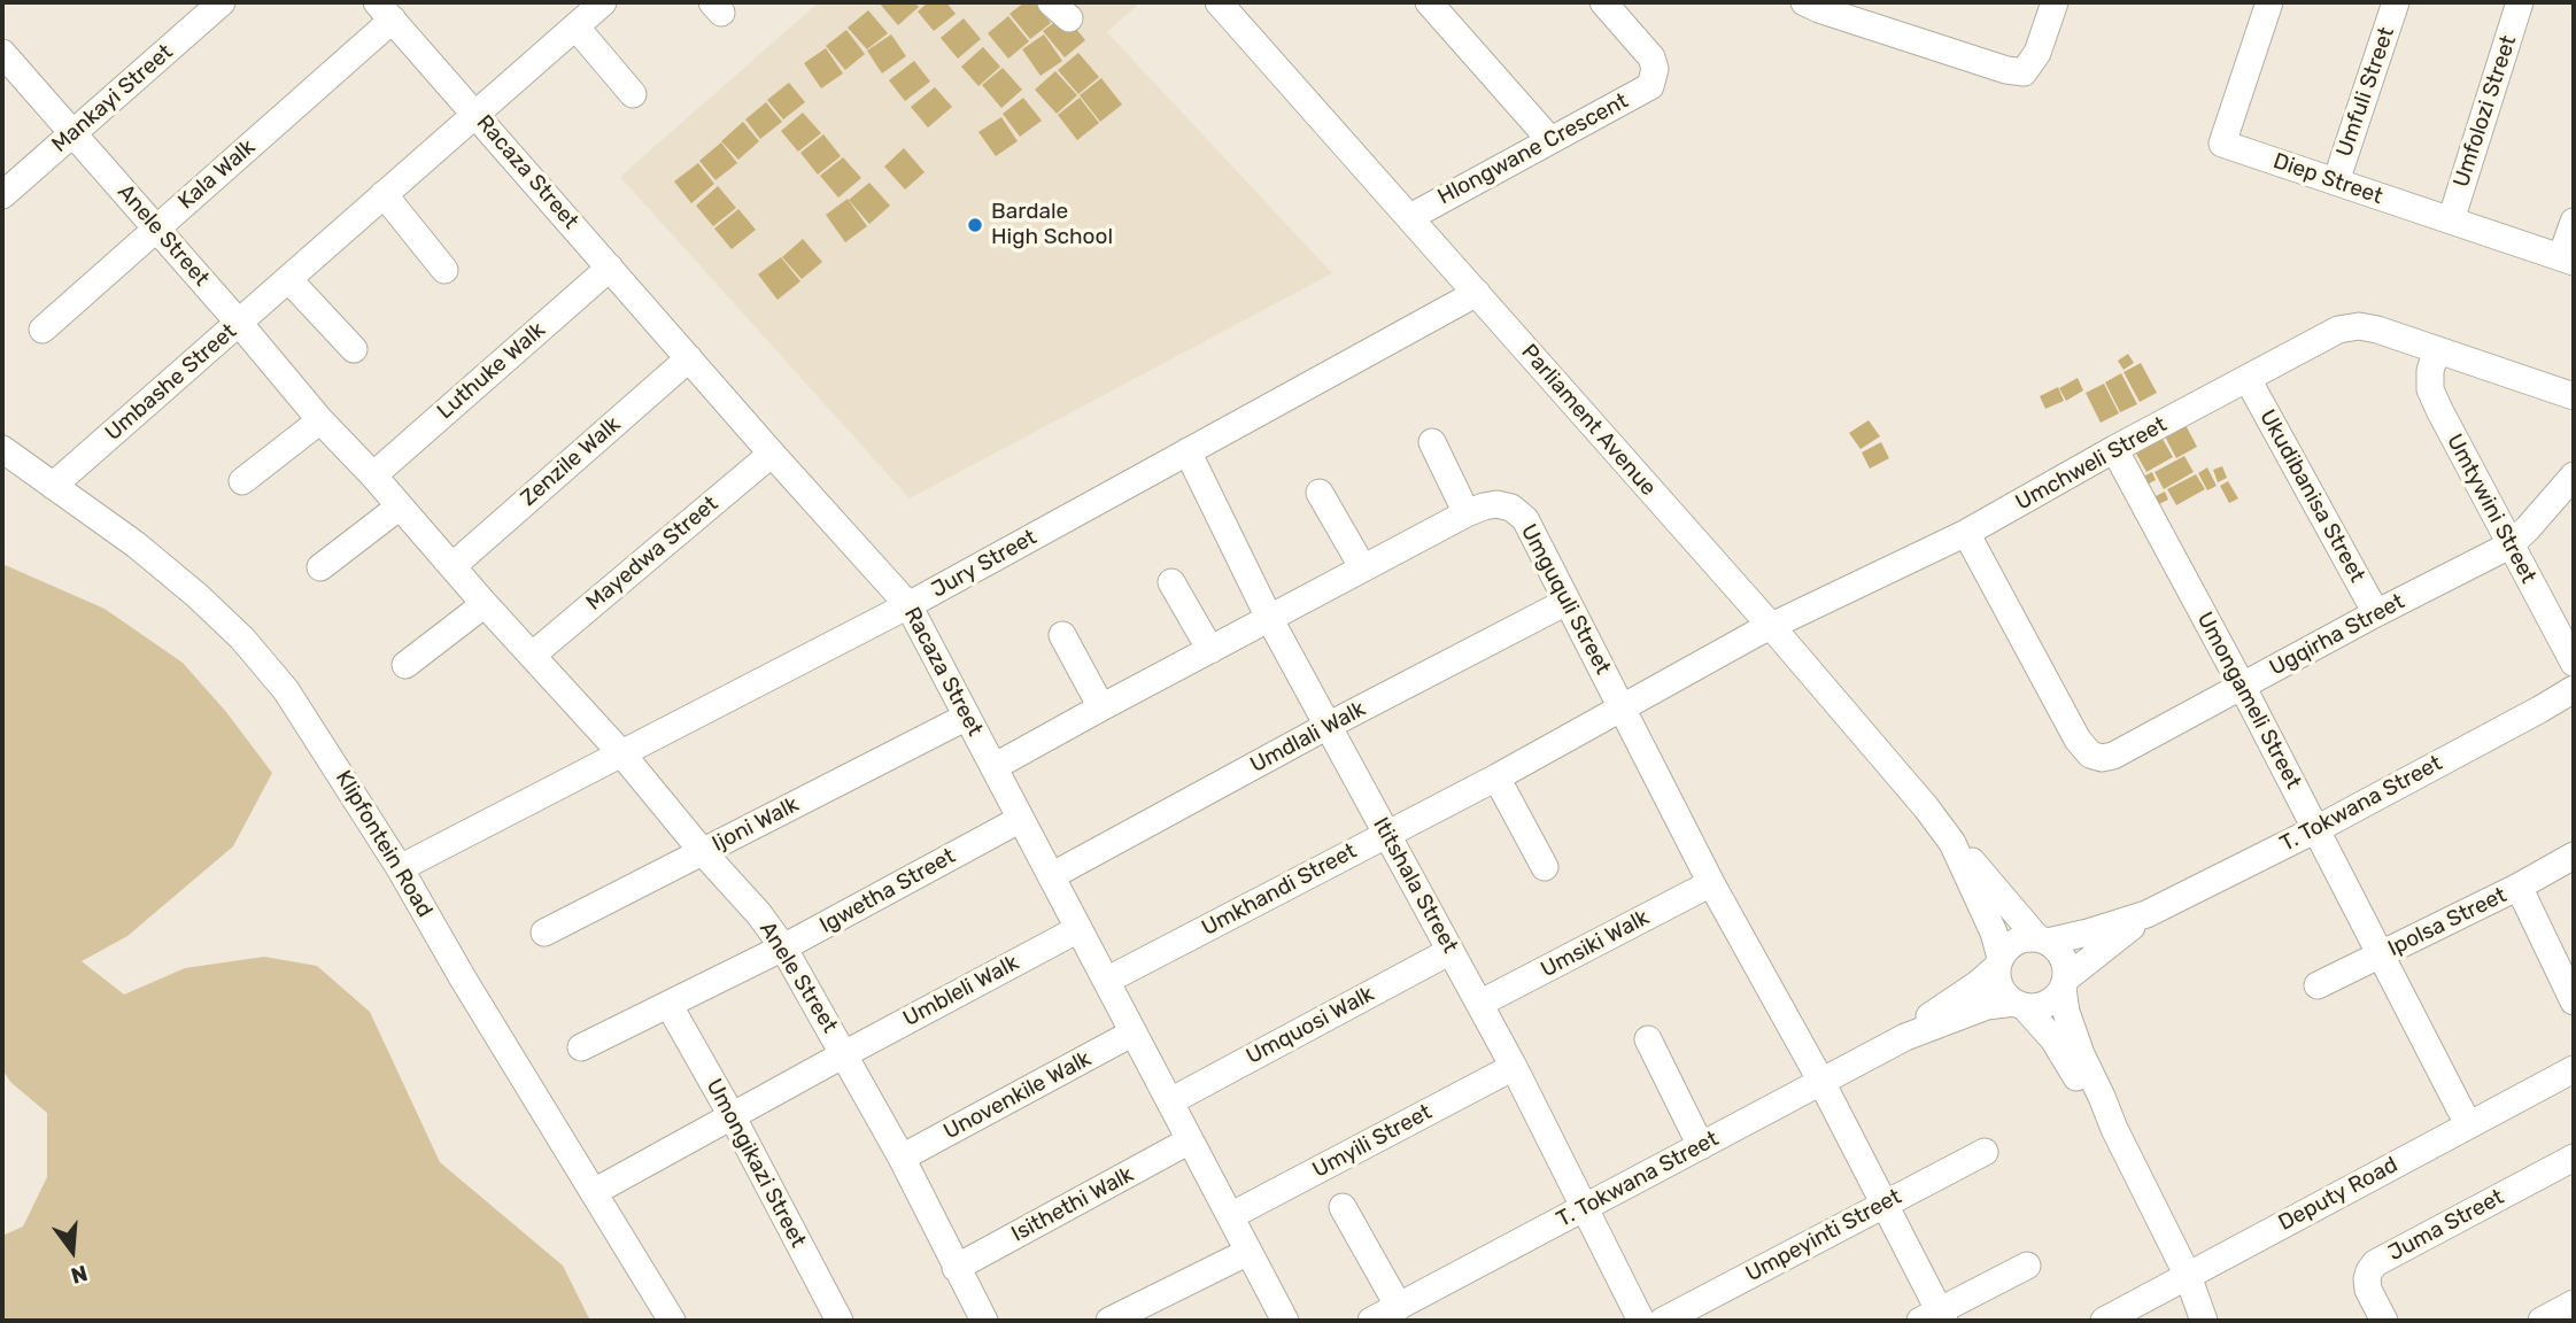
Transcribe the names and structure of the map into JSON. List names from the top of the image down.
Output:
{
  "streets": {
    "street": [
      "Umfuli Street",
      "Mankayi Street",
      "Umfolozi Street",
      "Hlongwane Crescent",
      "Racaza Street",
      "Kala Walk",
      "Diep Street",
      "Anele Street",
      "Luthuke Walk",
      "Umbashe Street",
      "Parliament Avenue",
      "Zenzile Walk",
      "Umchweli Street",
      "Ukudibanisa Street",
      "Umtywini Street",
      "Mayedwa Street",
      "Jury Street",
      "Umguquli Street",
      "Ugqirha Street",
      "Umongameli Street",
      "Umdlali Walk",
      "T. Tokwana Street",
      "Ijoni Walk",
      "Klipfontein Road",
      "Ititshala Street",
      "Umkhandi Street",
      "Igwetha Street",
      "Ipolsa Street",
      "Umsiki Walk",
      "Umbleli Walk",
      "Umquosi Walk",
      "Unovenkile Walk",
      "Umyili Street",
      "Umongikazi Street",
      "Deputy Road",
      "Isithethi Walk",
      "Juma Street",
      "Umpeyinti Street"
    ]
  },
  "crossings": [
    ["Umfuli Street", "Diep Street"],
    ["Mankayi Street", "Anele Street"],
    ["Umfolozi Street", "Diep Street"],
    ["Hlongwane Crescent", "Parliament Avenue"],
    ["Racaza Street", "Kala Walk"],
    ["Racaza Street", "Luthuke Walk"],
    ["Racaza Street", "Umbashe Street"],
    ["Racaza Street", "Zenzile Walk"],
    ["Racaza Street", "Mayedwa Street"],
    ["Racaza Street", "Jury Street"],
    ["Racaza Street", "Umguquli Street"],
    ["Racaza Street", "Umdlali Walk"],
    ["Racaza Street", "Ijoni Walk"],
    ["Racaza Street", "Umkhandi Street"],
    ["Racaza Street", "Igwetha Street"],
    ["Racaza Street", "Umbleli Walk"],
    ["Racaza Street", "Umquosi Walk"],
    ["Racaza Street", "Unovenkile Walk"],
    ["Racaza Street", "Umyili Street"],
    ["Racaza Street", "Isithethi Walk"],
    ["Kala Walk", "Anele Street"],
    ["Anele Street", "Luthuke Walk"],
    ["Anele Street", "Umbashe Street"],
    ["Anele Street", "Zenzile Walk"],
    ["Anele Street", "Mayedwa Street"],
    ["Anele Street", "Jury Street"],
    ["Anele Street", "Ijoni Walk"],
    ["Anele Street", "Igwetha Street"],
    ["Anele Street", "Umbleli Walk"],
    ["Anele Street", "Unovenkile Walk"],
    ["Anele Street", "Isithethi Walk"],
    ["Umbashe Street", "Klipfontein Road"],
    ["Parliament Avenue", "Umchweli Street"],
    ["Parliament Avenue", "Jury Street"],
    ["Parliament Avenue", "T. Tokwana Street"],
    ["Umchweli Street", "Ukudibanisa Street"],
    ["Umchweli Street", "Umtywini Street"],
    ["Umchweli Street", "Umguquli Street"],
    ["Umchweli Street", "Ugqirha Street"],
    ["Umchweli Street", "Umongameli Street"],
    ["Umchweli Street", "Umkhandi Street"],
    ["Ukudibanisa Street", "Ugqirha Street"],
    ["Umtywini Street", "Ugqirha Street"],
    ["Jury Street", "Klipfontein Road"],
    ["Jury Street", "Ititshala Street"],
    ["Umguquli Street", "Umdlali Walk"],
    ["Umguquli Street", "T. Tokwana Street"],
    ["Umguquli Street", "Ititshala Street"],
    ["Umguquli Street", "Umkhandi Street"],
    ["Umguquli Street", "Umsiki Walk"],
    ["Umguquli Street", "Umpeyinti Street"],
    ["Ugqirha Street", "Umongameli Street"],
    ["Umongameli Street", "T. Tokwana Street"],
    ["Umongameli Street", "Ipolsa Street"],
    ["Umongameli Street", "Deputy Road"],
    ["Umdlali Walk", "Ititshala Street"],
    ["T. Tokwana Street", "Ititshala Street"],
    ["Klipfontein Road", "Umbleli Walk"],
    ["Ititshala Street", "Umkhandi Street"],
    ["Ititshala Street", "Umsiki Walk"],
    ["Ititshala Street", "Umquosi Walk"],
    ["Ititshala Street", "Umyili Street"],
    ["Igwetha Street", "Umongikazi Street"],
    ["Umbleli Walk", "Umongikazi Street"]
  ],
  "places": ["Bardale High School"],
  "north": "bottom"
}
